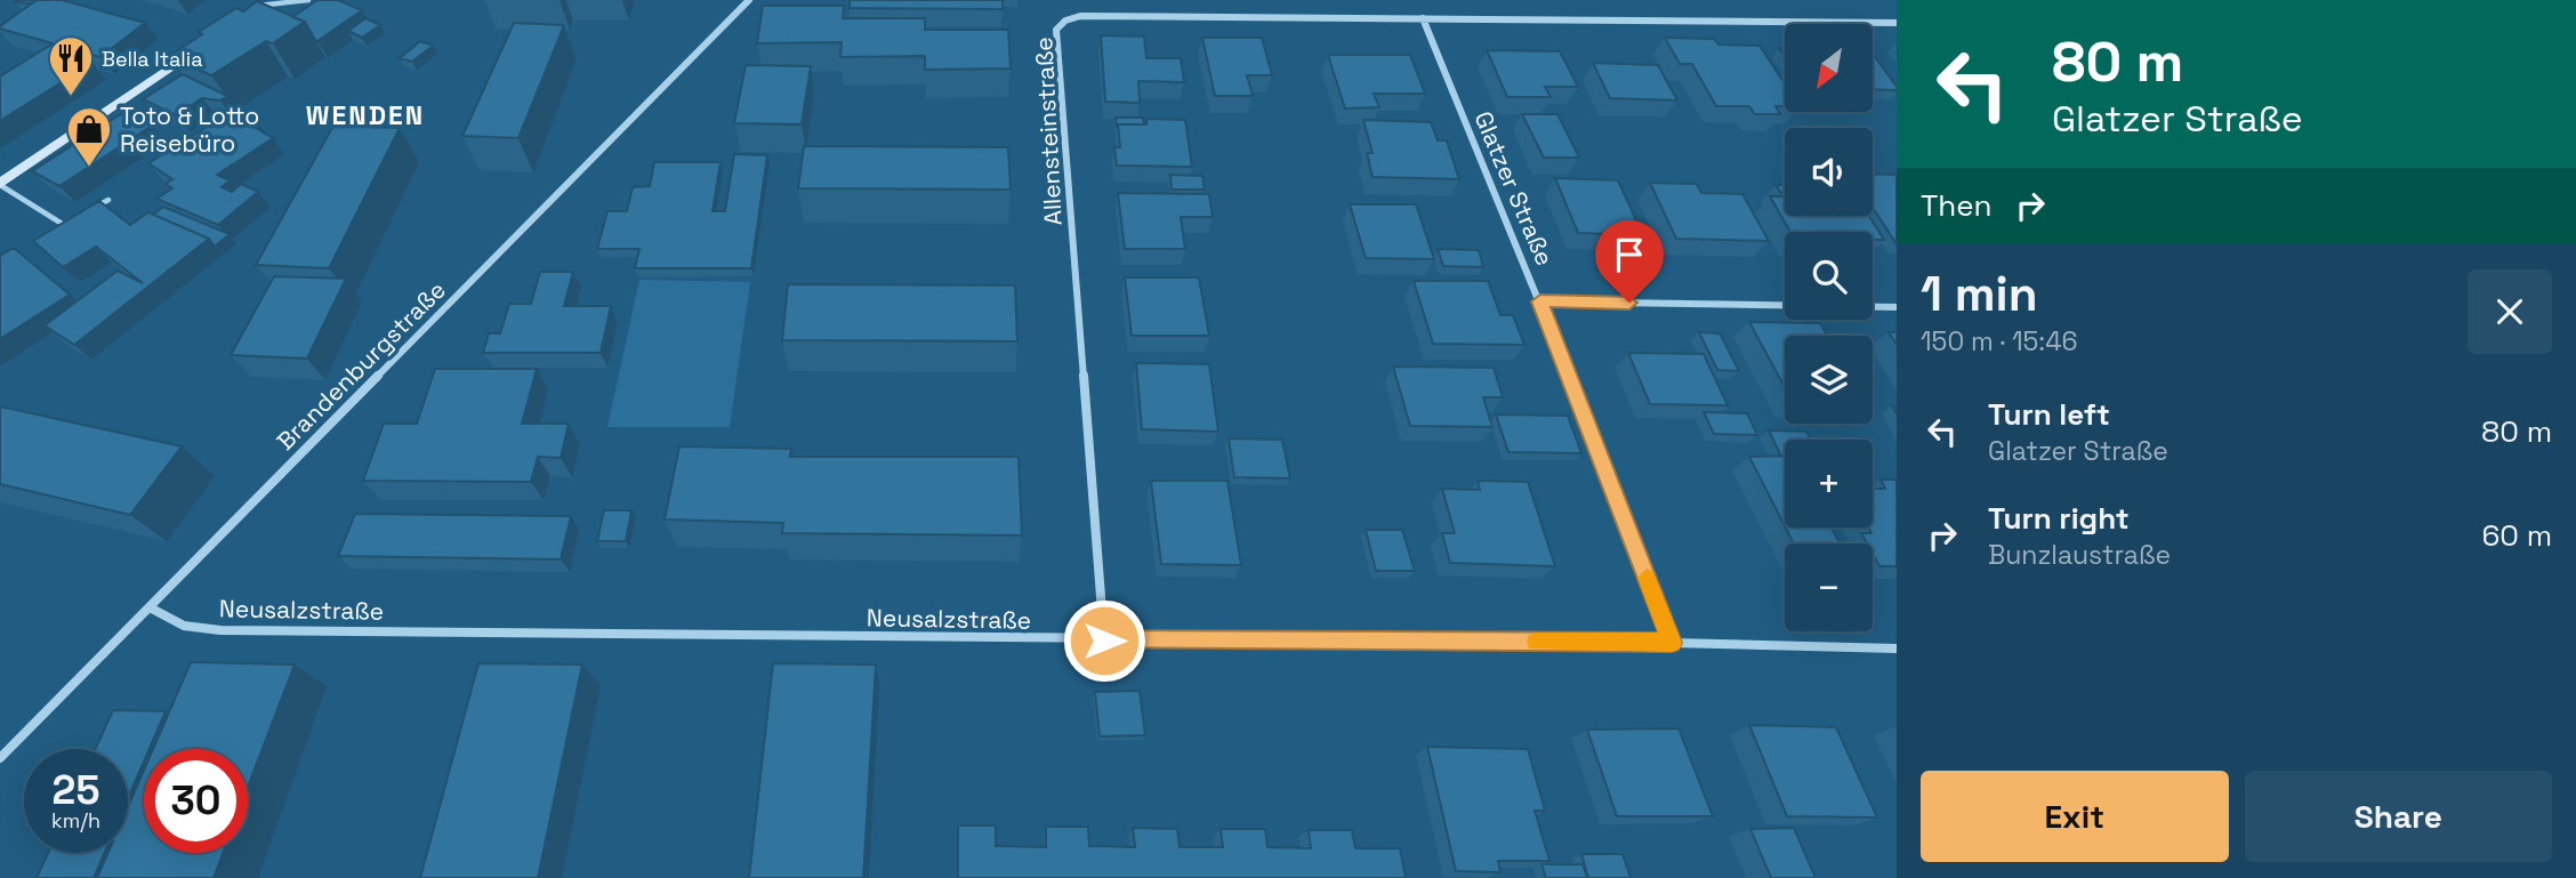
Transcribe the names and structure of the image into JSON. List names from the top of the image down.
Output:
{
  "streets": {
    "street": [
      "Allensteinstraße",
      "Glatzer Straße",
      "Brandenburgstraße",
      "Neusalzstraße"
    ]
  },
  "crossings": [
    ["Allensteinstraße", "Glatzer Straße"],
    ["Allensteinstraße", "Neusalzstraße"],
    ["Glatzer Straße", "Neusalzstraße"],
    ["Brandenburgstraße", "Neusalzstraße"]
  ],
  "districts": ["WENDEN"],
  "places": {
    "restaurant": ["Bella Italia"],
    "shop": ["Toto & Lotto Reisebüro"]
  },
  "north": "bottom left",
  "page": {
    "turn": ["80 m", "Glatzer Straße"],
    "map_buttons": ["+", "−"],
    "then": "Then",
    "heading": ["1 min", "150 m · 15:46"],
    "list": [
      {
        "name": "Turn left",
        "note": "Glatzer Straße",
        "value": "80 m"
      },
      {
        "name": "Turn right",
        "note": "Bunzlaustraße",
        "value": "60 m"
      }
    ],
    "speed": "25 km/h",
    "limit": "30",
    "buttons": ["Exit", "Share"]
  }
}
